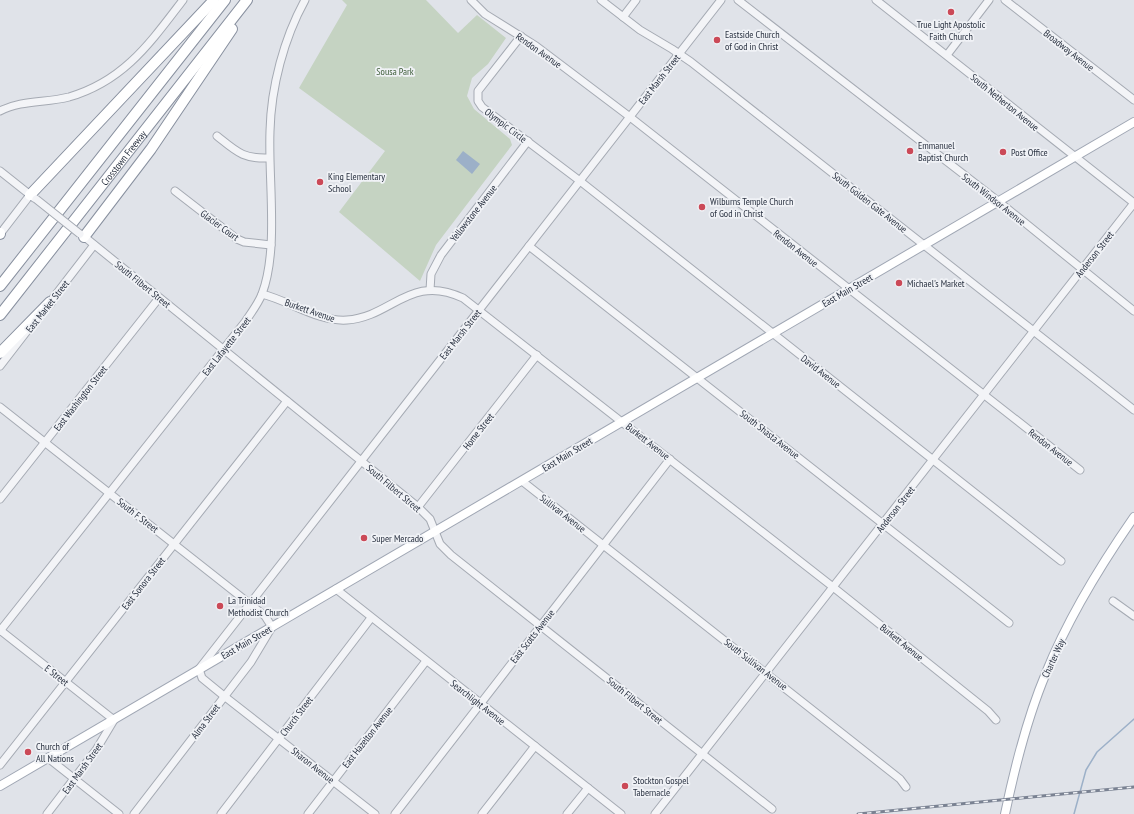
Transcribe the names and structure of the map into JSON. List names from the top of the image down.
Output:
{
  "streets": {
    "highway": ["Crosstown Freeway"],
    "main road": ["East Main Street", "Charter Way"],
    "street": [
      "Rendon Avenue",
      "Broadway Avenue",
      "East Marsh Street",
      "South Netherton Avenue",
      "Olympic Circle",
      "South Windsor Avenue",
      "South Golden Gate Avenue",
      "Yellowstone Avenue",
      "Glacier Court",
      "Anderson Street",
      "South Filbert Street",
      "East Market Street",
      "Burkett Avenue",
      "East Lafayette Street",
      "David Avenue",
      "East Washington Street",
      "Home Street",
      "South Shasta Avenue",
      "Sullivan Avenue",
      "South F Street",
      "East Sonora Street",
      "East Scotts Avenue",
      "South Sullivan Avenue",
      "E Street",
      "Searchlight Avenue",
      "Church Street",
      "Alma Street",
      "East Hazelton Avenue",
      "Sharon Avenue"
    ]
  },
  "crossings": [
    ["Rendon Avenue", "East Marsh Street"],
    ["Rendon Avenue", "Olympic Circle"],
    ["Rendon Avenue", "Anderson Street"],
    ["Rendon Avenue", "East Main Street"],
    ["East Marsh Street", "Olympic Circle"],
    ["East Marsh Street", "South Golden Gate Avenue"],
    ["East Marsh Street", "South Filbert Street"],
    ["East Marsh Street", "East Main Street"],
    ["East Marsh Street", "Burkett Avenue"],
    ["East Marsh Street", "David Avenue"],
    ["East Marsh Street", "South Shasta Avenue"],
    ["East Marsh Street", "South F Street"],
    ["East Marsh Street", "E Street"],
    ["East Marsh Street", "Sharon Avenue"],
    ["South Netherton Avenue", "Anderson Street"],
    ["South Netherton Avenue", "East Main Street"],
    ["Olympic Circle", "Yellowstone Avenue"],
    ["Olympic Circle", "David Avenue"],
    ["South Windsor Avenue", "Anderson Street"],
    ["South Windsor Avenue", "East Main Street"],
    ["South Golden Gate Avenue", "Anderson Street"],
    ["South Golden Gate Avenue", "East Main Street"],
    ["Yellowstone Avenue", "Burkett Avenue"],
    ["Glacier Court", "East Lafayette Street"],
    ["Anderson Street", "South Filbert Street"],
    ["Anderson Street", "Burkett Avenue"],
    ["Anderson Street", "David Avenue"],
    ["Anderson Street", "South Shasta Avenue"],
    ["Anderson Street", "South Sullivan Avenue"],
    ["South Filbert Street", "East Main Street"],
    ["South Filbert Street", "East Market Street"],
    ["South Filbert Street", "East Lafayette Street"],
    ["South Filbert Street", "East Washington Street"],
    ["South Filbert Street", "Home Street"],
    ["South Filbert Street", "East Sonora Street"],
    ["South Filbert Street", "East Scotts Avenue"],
    ["East Main Street", "Burkett Avenue"],
    ["East Main Street", "David Avenue"],
    ["East Main Street", "South Shasta Avenue"],
    ["East Main Street", "Sullivan Avenue"],
    ["East Main Street", "South F Street"],
    ["East Main Street", "E Street"],
    ["East Main Street", "Searchlight Avenue"],
    ["East Main Street", "Alma Street"],
    ["East Main Street", "Sharon Avenue"],
    ["Burkett Avenue", "East Lafayette Street"],
    ["Burkett Avenue", "Home Street"],
    ["Burkett Avenue", "East Scotts Avenue"],
    ["East Lafayette Street", "South F Street"],
    ["East Lafayette Street", "E Street"],
    ["East Washington Street", "South F Street"],
    ["Sullivan Avenue", "East Scotts Avenue"],
    ["Sullivan Avenue", "South Sullivan Avenue"],
    ["South F Street", "East Sonora Street"],
    ["South F Street", "Alma Street"],
    ["East Sonora Street", "E Street"],
    ["East Scotts Avenue", "South Sullivan Avenue"],
    ["East Scotts Avenue", "Searchlight Avenue"],
    ["Searchlight Avenue", "Church Street"],
    ["Searchlight Avenue", "East Hazelton Avenue"],
    ["Church Street", "Sharon Avenue"],
    ["Alma Street", "Sharon Avenue"],
    ["East Hazelton Avenue", "Sharon Avenue"]
  ],
  "parks": ["Sousa Park"],
  "places": [
    "True Light Apostolic Faith Church",
    "Eastside Church of God in Christ",
    "Emmanuel Baptist Church",
    "Post Office",
    "King Elementary School",
    "Wilburns Temple Church of God in Christ",
    "Michael's Market",
    "Super Mercado",
    "La Trinidad Methodist Church",
    "Church of All Nations",
    "Stockton Gospel Tabernacle"
  ]
}
